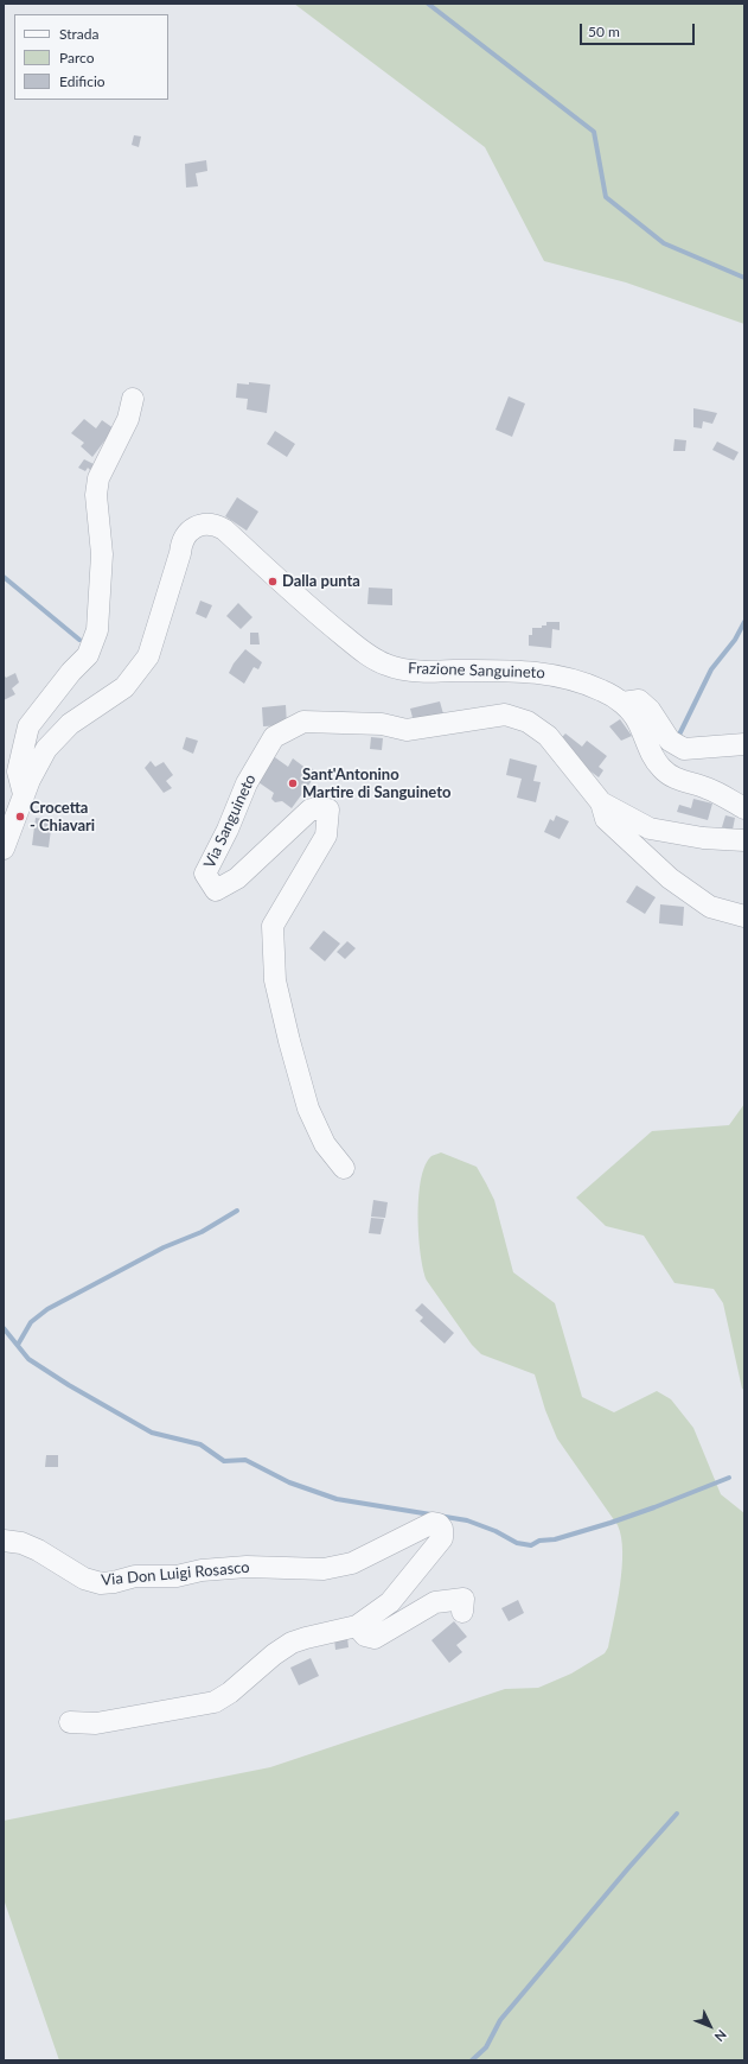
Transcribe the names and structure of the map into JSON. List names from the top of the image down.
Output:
{
  "streets": {
    "street": ["Frazione Sanguineto", "Via Sanguineto", "Via Don Luigi Rosasco"]
  },
  "places": ["Dalla punta", "Sant'Antonino Martire di Sanguineto", "Crocetta - Chiavari"],
  "legend": ["Strada", "Parco", "Edificio"],
  "scale_bar": "50 m",
  "north": "bottom right"
}
